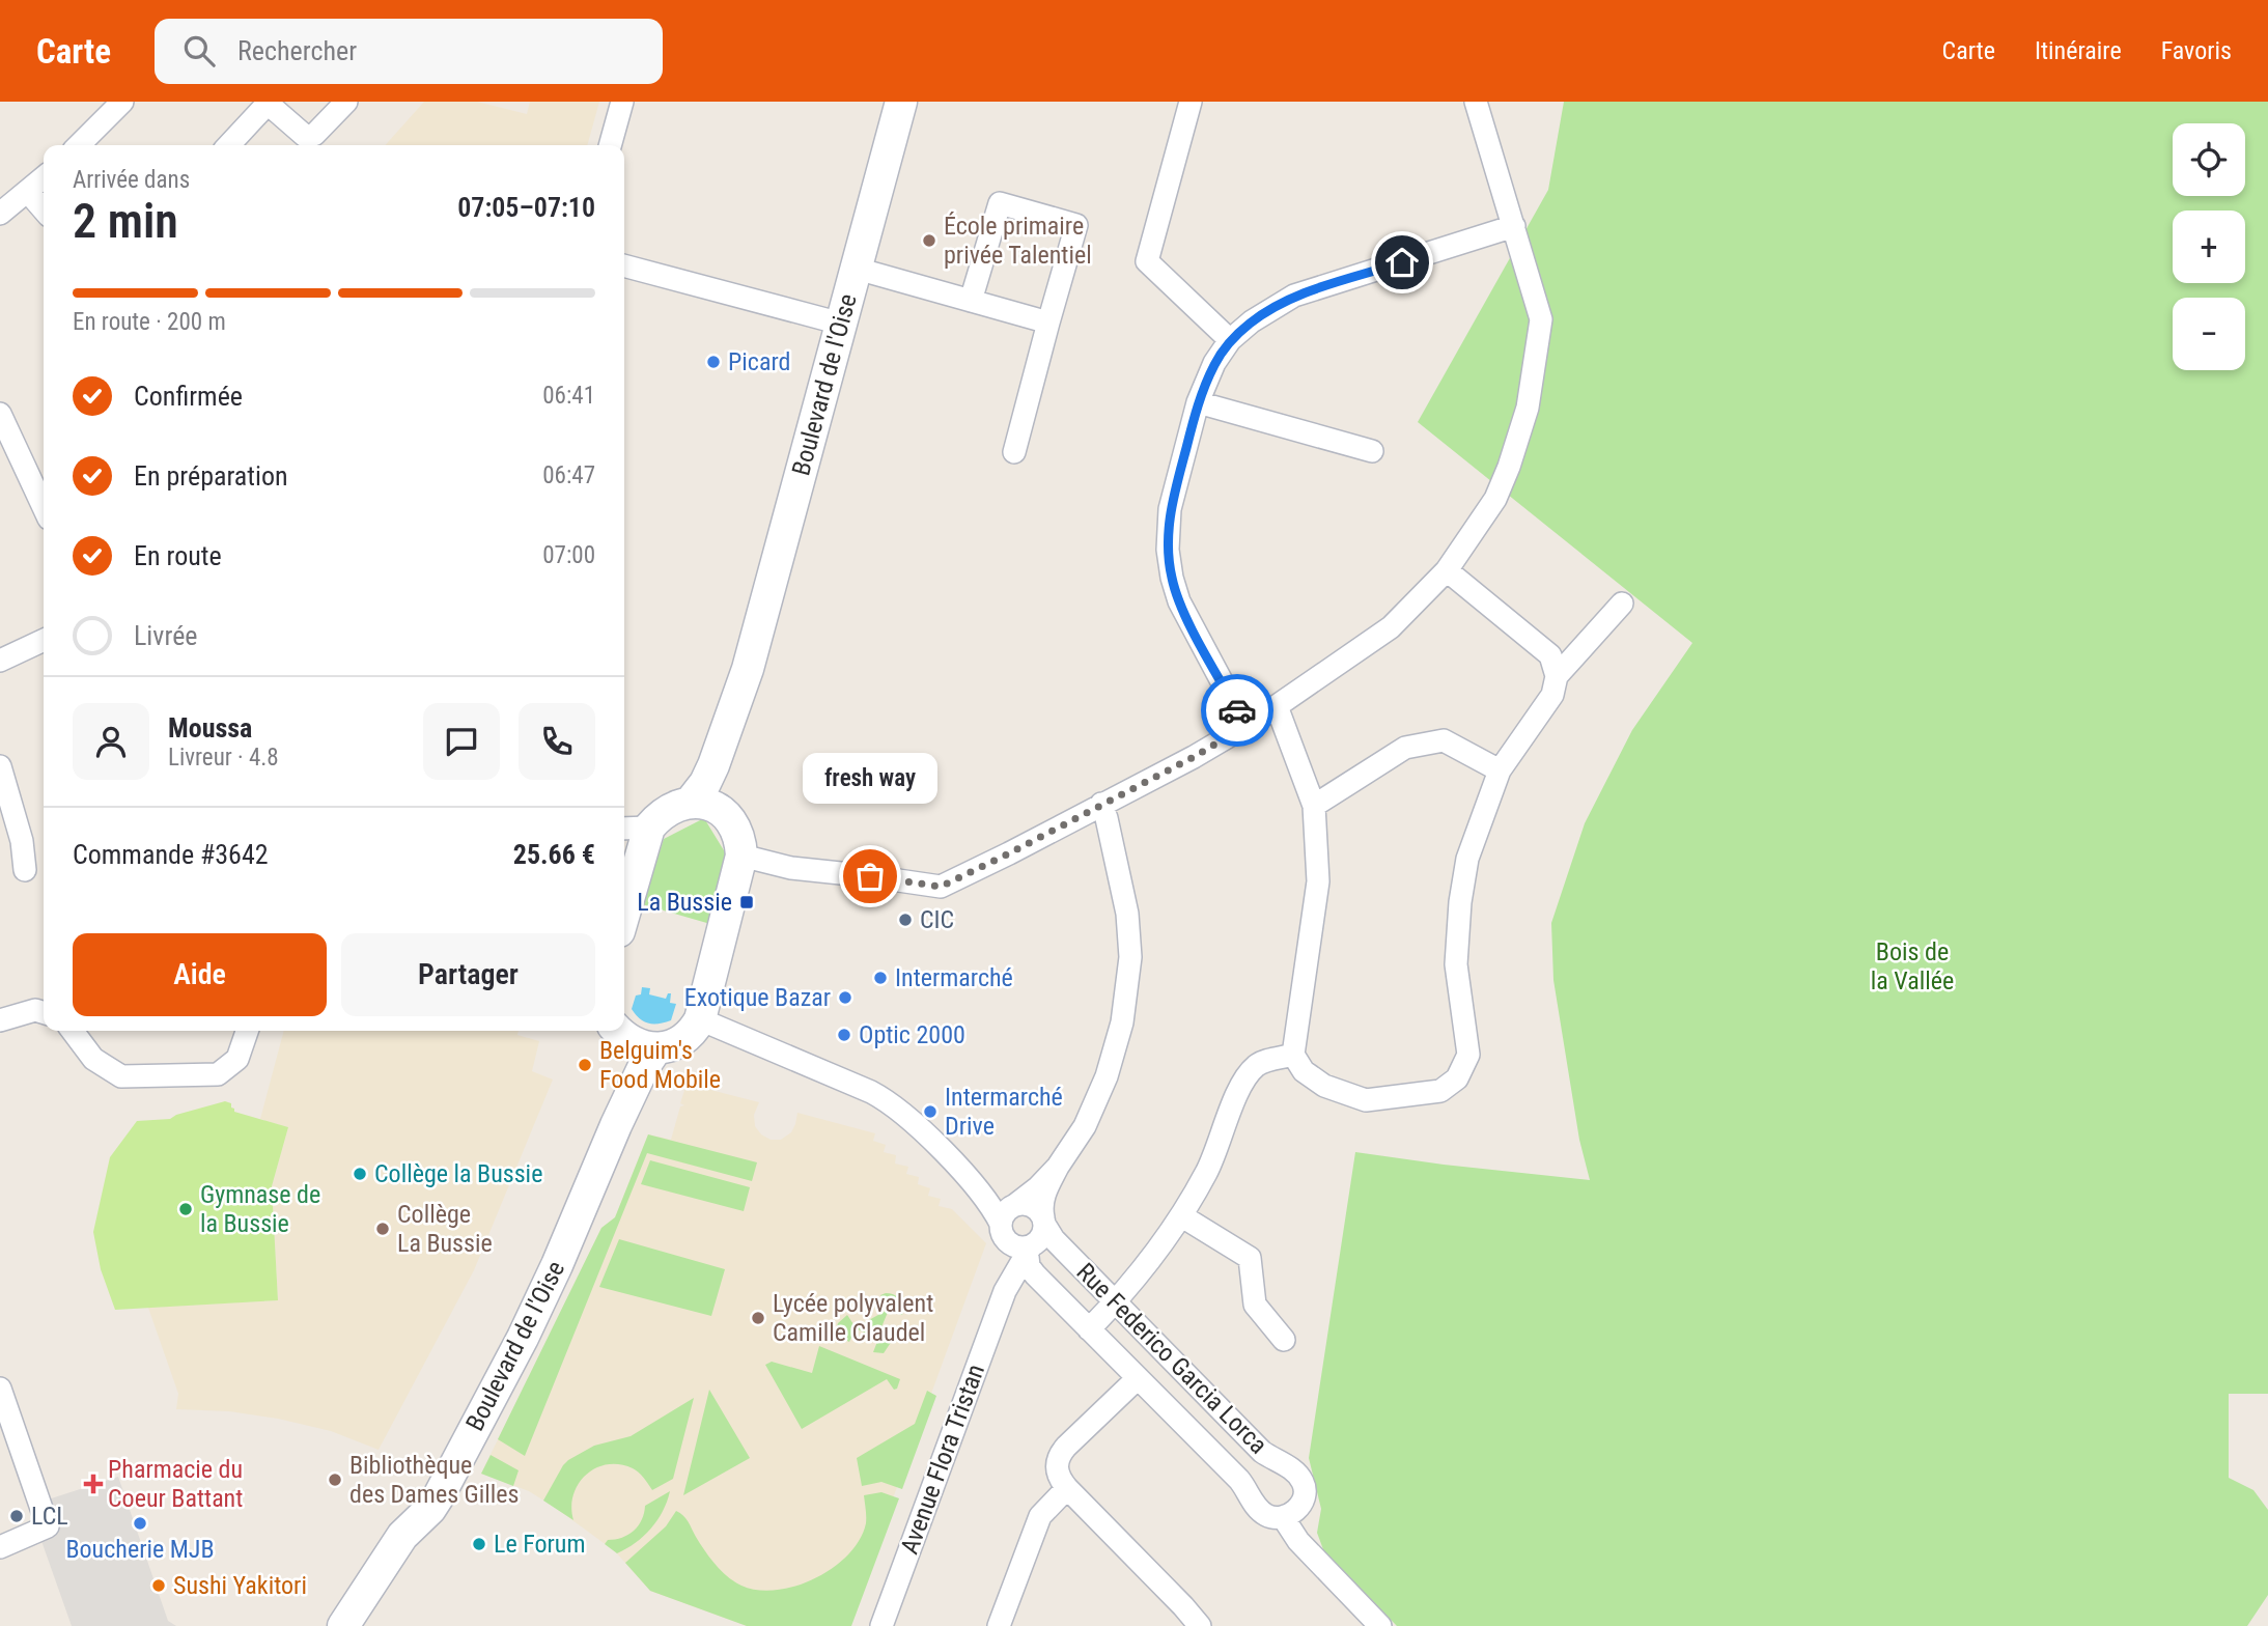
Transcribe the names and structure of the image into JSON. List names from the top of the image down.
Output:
{
  "streets": {
    "main road": ["Boulevard de l'Oise"],
    "street": ["Rue Federico Garcia Lorca", "Avenue Flora Tristan"]
  },
  "crossings": [
    ["Rue Federico Garcia Lorca", "Avenue Flora Tristan"]
  ],
  "parks": ["Bois de la Vallée"],
  "places": {
    "other": [
      "École primaire privée Talentiel",
      "Picard",
      "fresh way",
      "CIC",
      "Intermarché",
      "Exotique Bazar",
      "Optic 2000",
      "Belguim's Food Mobile",
      "Intermarché Drive",
      "Collège la Bussie",
      "Gymnase de la Bussie",
      "Collège La Bussie",
      "Lycée polyvalent Camille Claudel",
      "Bibliothèque des Dames Gilles",
      "LCL",
      "Boucherie MJB",
      "Le Forum",
      "Sushi Yakitori"
    ],
    "transit": ["La Bussie"],
    "health": ["Pharmacie du Coeur Battant"]
  },
  "page": {
    "header": "Carte",
    "search": "Rechercher",
    "nav": ["Carte", "Itinéraire", "Favoris"],
    "map_buttons": ["+", "−"],
    "heading": ["2 min", "Arrivée dans", "07:05–07:10"],
    "panel": [
      "Moussa",
      "Livreur · 4.8",
      "Commande #3642",
      "25.66 €"
    ],
    "bar": "En route · 200 m",
    "list": [
      ["Confirmée", "06:41"],
      ["En préparation", "06:47"],
      ["En route", "07:00"],
      "Livrée"
    ],
    "bubble": "fresh way",
    "buttons": ["Aide", "Partager"]
  }
}
